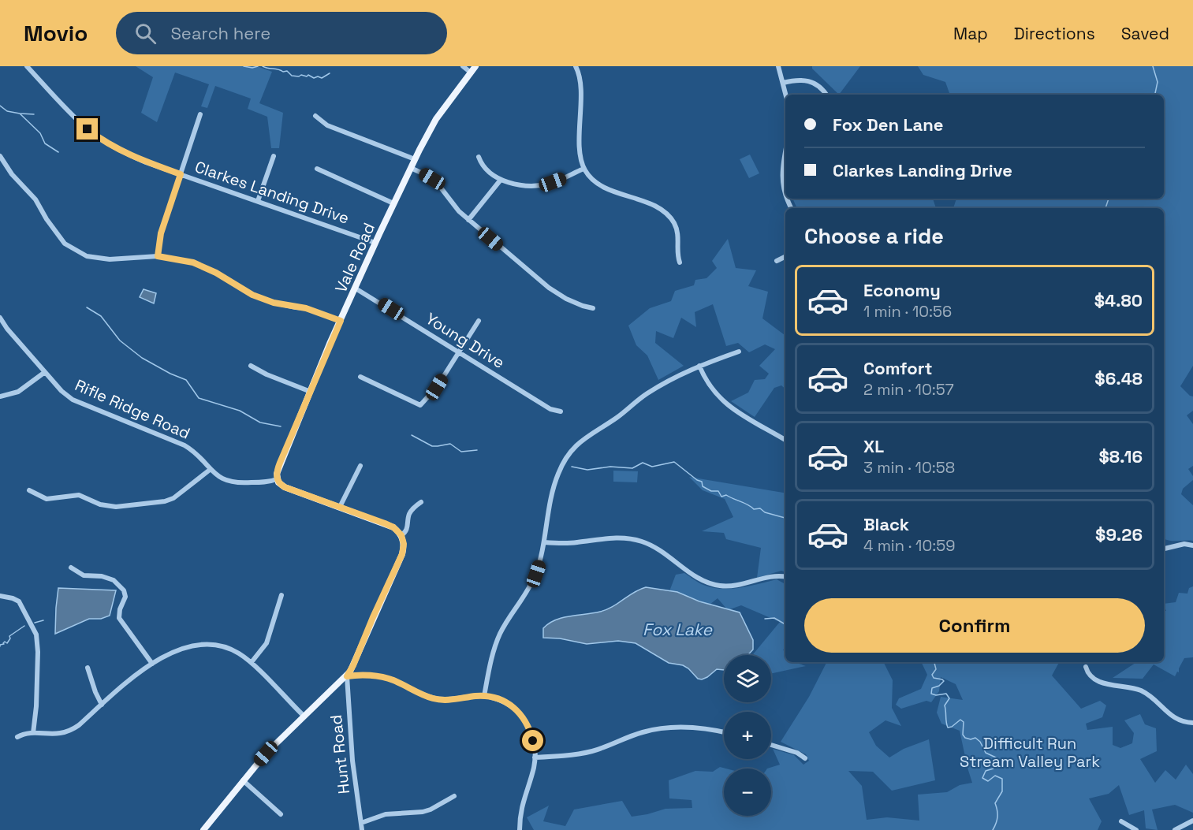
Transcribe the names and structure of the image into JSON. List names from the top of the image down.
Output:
{
  "streets": {
    "main road": ["Vale Road"],
    "street": [
      "Clarkes Landing Drive",
      "Young Drive",
      "Rifle Ridge Road",
      "Hunt Road"
    ]
  },
  "crossings": [
    ["Clarkes Landing Drive", "Vale Road"],
    ["Vale Road", "Young Drive"],
    ["Vale Road", "Rifle Ridge Road"]
  ],
  "water": ["Fox Lake"],
  "parks": ["Difficult Run Stream Valley Park"],
  "page": {
    "header": "Movio",
    "search": "Search here",
    "nav": ["Map", "Directions", "Saved"],
    "banner": ["Fox Den Lane", "Clarkes Landing Drive"],
    "heading": "Choose a ride",
    "list": [
      {
        "name": "Economy",
        "note": "1 min · 10:56",
        "value": "$4.80"
      },
      {
        "name": "Comfort",
        "note": "2 min · 10:57",
        "value": "$6.48"
      },
      {
        "name": "XL",
        "note": "3 min · 10:58",
        "value": "$8.16"
      },
      {
        "name": "Black",
        "note": "4 min · 10:59",
        "value": "$9.26"
      }
    ],
    "buttons": "Confirm",
    "map_buttons": ["+", "−"]
  }
}
